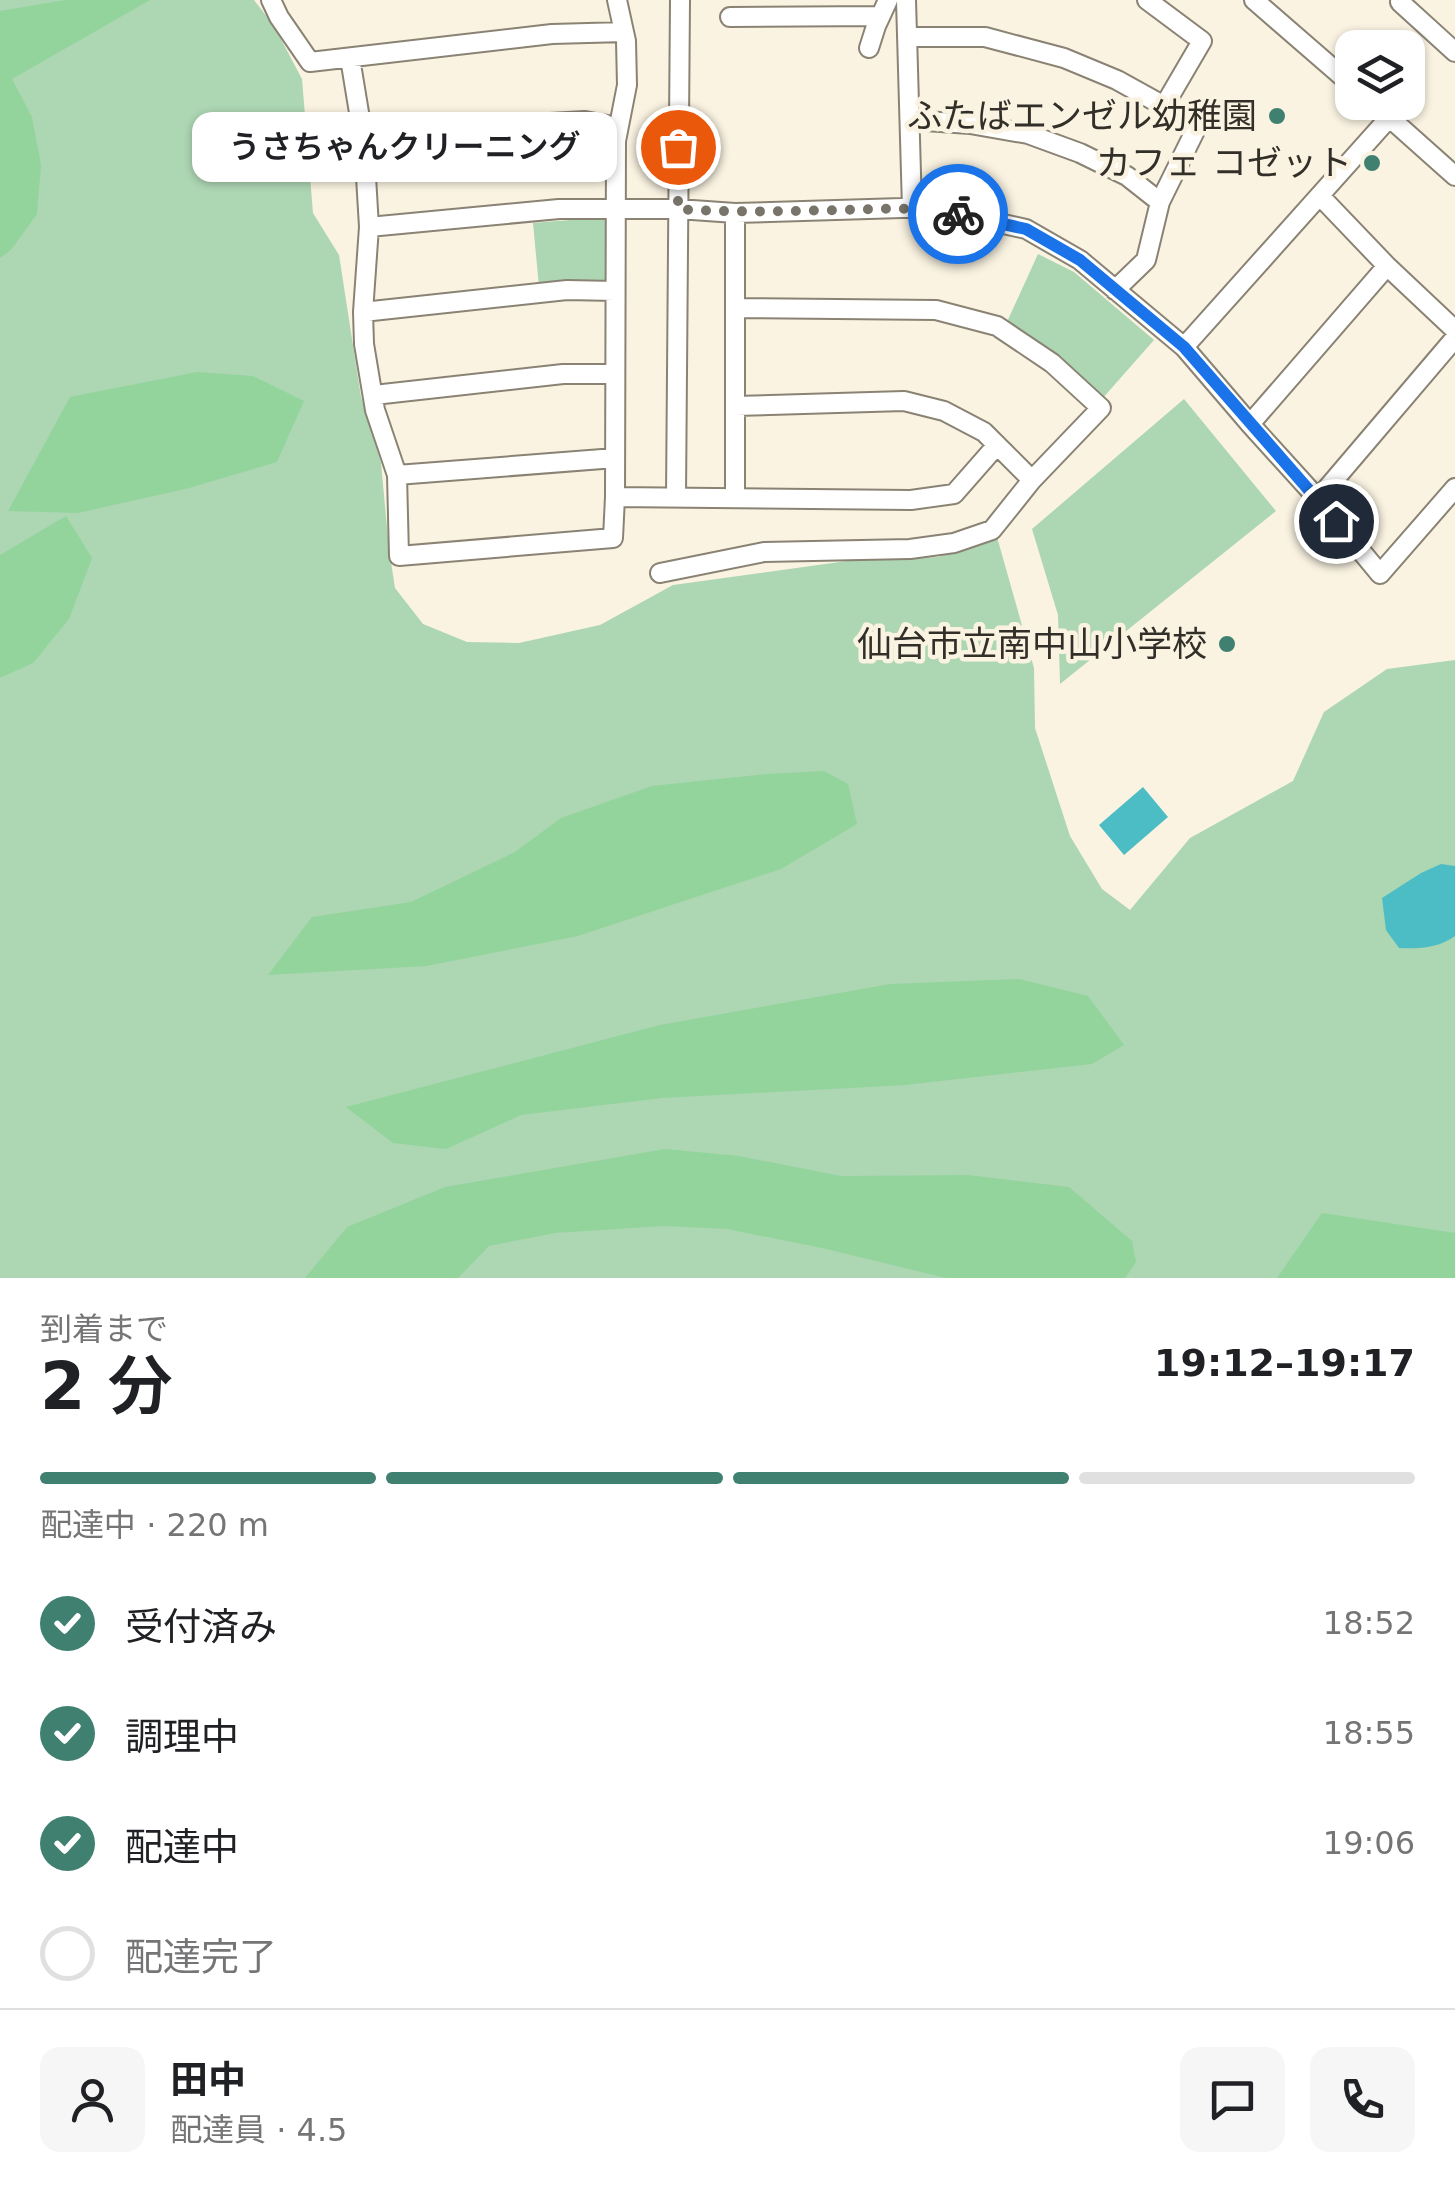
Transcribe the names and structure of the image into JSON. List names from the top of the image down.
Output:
{
  "places": [
    "ふたばエンゼル幼稚園",
    "うさちゃんクリーニング",
    "カフェ コゼット",
    "仙台市立南中山小学校"
  ],
  "page": {
    "bubble": "うさちゃんクリーニング",
    "heading": ["2 分", "到着まで", "19:12–19:17"],
    "panel": ["田中", "配達員 · 4.5"],
    "bar": "配達中 · 220 m",
    "list": [
      ["受付済み", "18:52"],
      ["調理中", "18:55"],
      ["配達中", "19:06"],
      "配達完了"
    ]
  }
}
